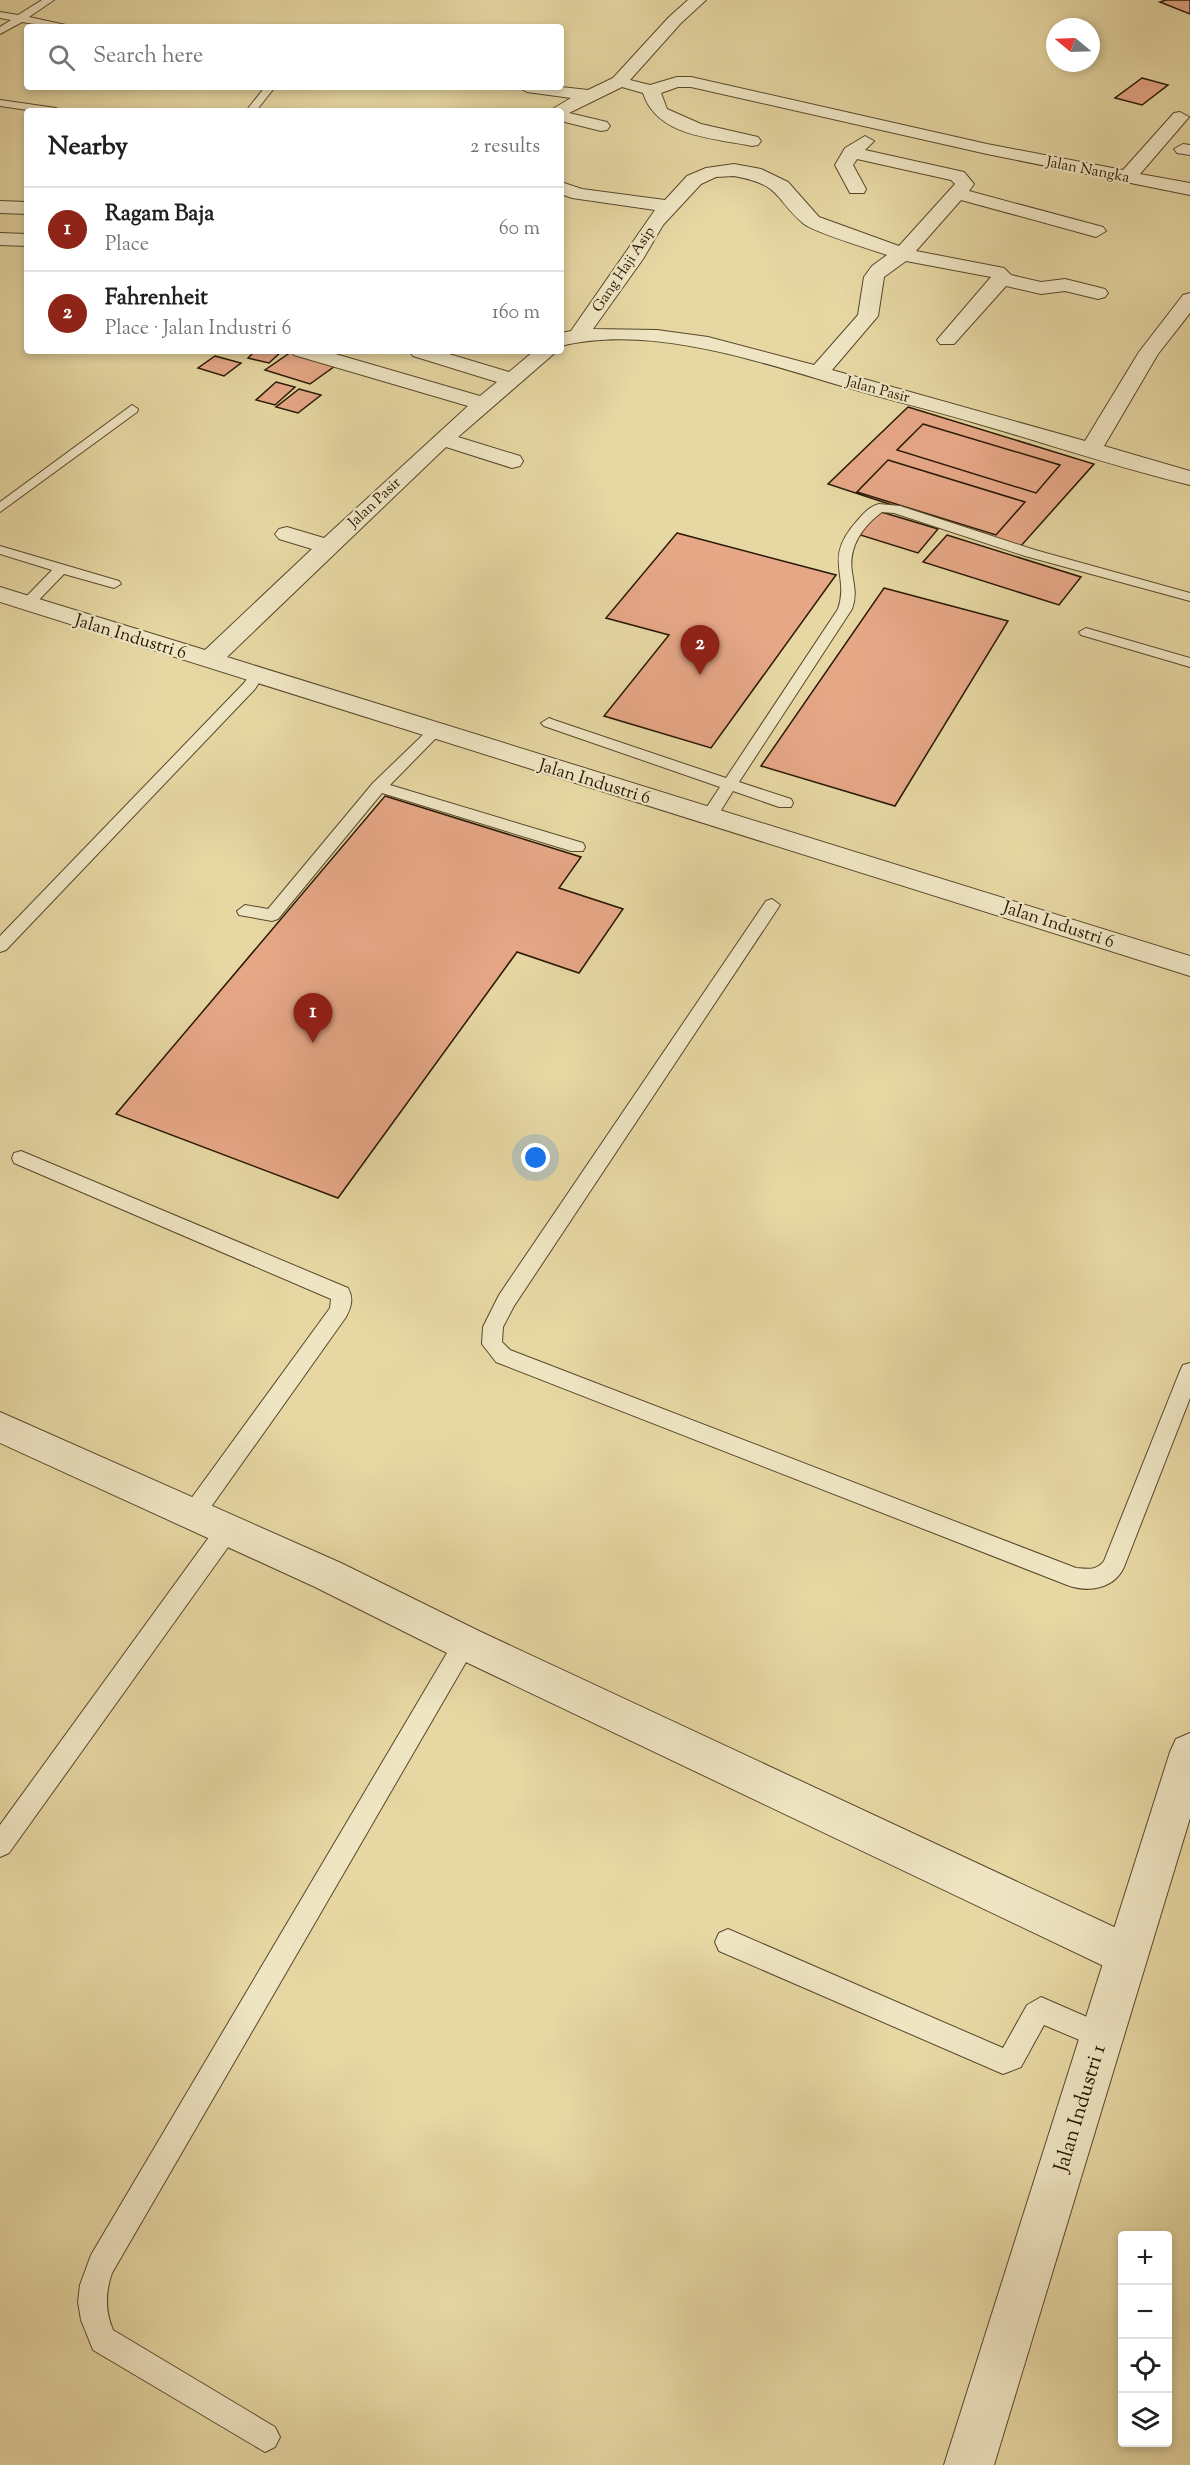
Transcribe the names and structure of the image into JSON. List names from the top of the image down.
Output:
{
  "streets": {
    "street": [
      "Jalan Nangka",
      "Gang Haji Asip",
      "Jalan Pasir",
      "Jalan Industri 6",
      "Jalan Industri 1"
    ]
  },
  "crossings": [
    ["Gang Haji Asip", "Jalan Pasir"],
    ["Jalan Pasir", "Jalan Industri 6"]
  ],
  "north": "left",
  "page": {
    "search": "Search here",
    "heading": ["Nearby", "2 results"],
    "list": [
      {
        "mark": "1",
        "name": "Ragam Baja",
        "note": "Place",
        "value": "60 m"
      },
      {
        "mark": "2",
        "name": "Fahrenheit",
        "note": "Place · Jalan Industri 6",
        "value": "160 m"
      }
    ],
    "pins": ["2", "1"],
    "map_buttons": ["+", "−"]
  }
}
